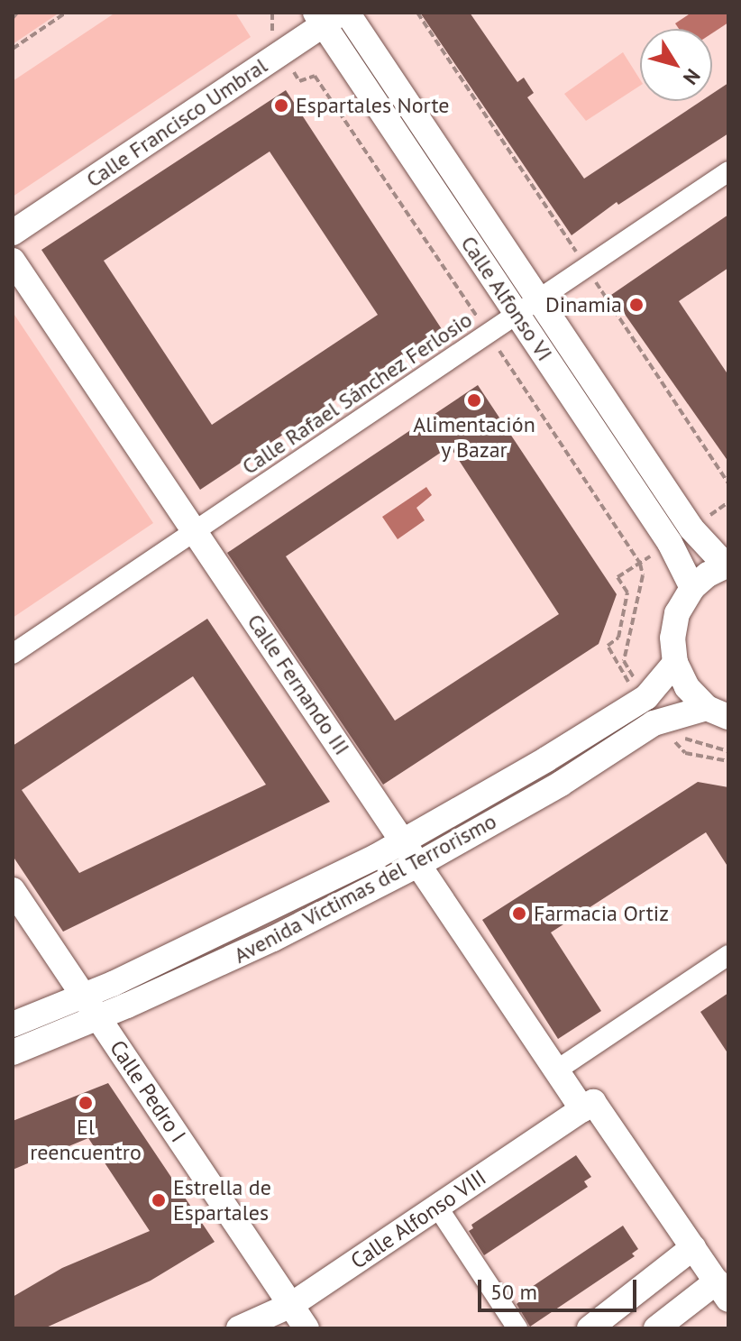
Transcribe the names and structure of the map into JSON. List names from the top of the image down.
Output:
{
  "streets": {
    "street": [
      "Calle Francisco Umbral",
      "Calle Alfonso VI",
      "Calle Rafael Sánchez Ferlosio",
      "Calle Fernando III",
      "Avenida Víctimas del Terrorismo",
      "Calle Pedro I",
      "Calle Alfonso VIII"
    ]
  },
  "crossings": [
    ["Calle Francisco Umbral", "Calle Alfonso VI"],
    ["Calle Alfonso VI", "Calle Rafael Sánchez Ferlosio"],
    ["Calle Rafael Sánchez Ferlosio", "Calle Fernando III"],
    ["Calle Fernando III", "Avenida Víctimas del Terrorismo"],
    ["Calle Fernando III", "Calle Alfonso VIII"],
    ["Avenida Víctimas del Terrorismo", "Calle Pedro I"],
    ["Calle Pedro I", "Calle Alfonso VIII"]
  ],
  "places": [
    "Espartales Norte",
    "Dinamia",
    "Alimentación y Bazar",
    "Farmacia Ortiz",
    "El reencuentro",
    "Estrella de Espartales"
  ],
  "scale_bar": "50 m",
  "north": "bottom right"
}
